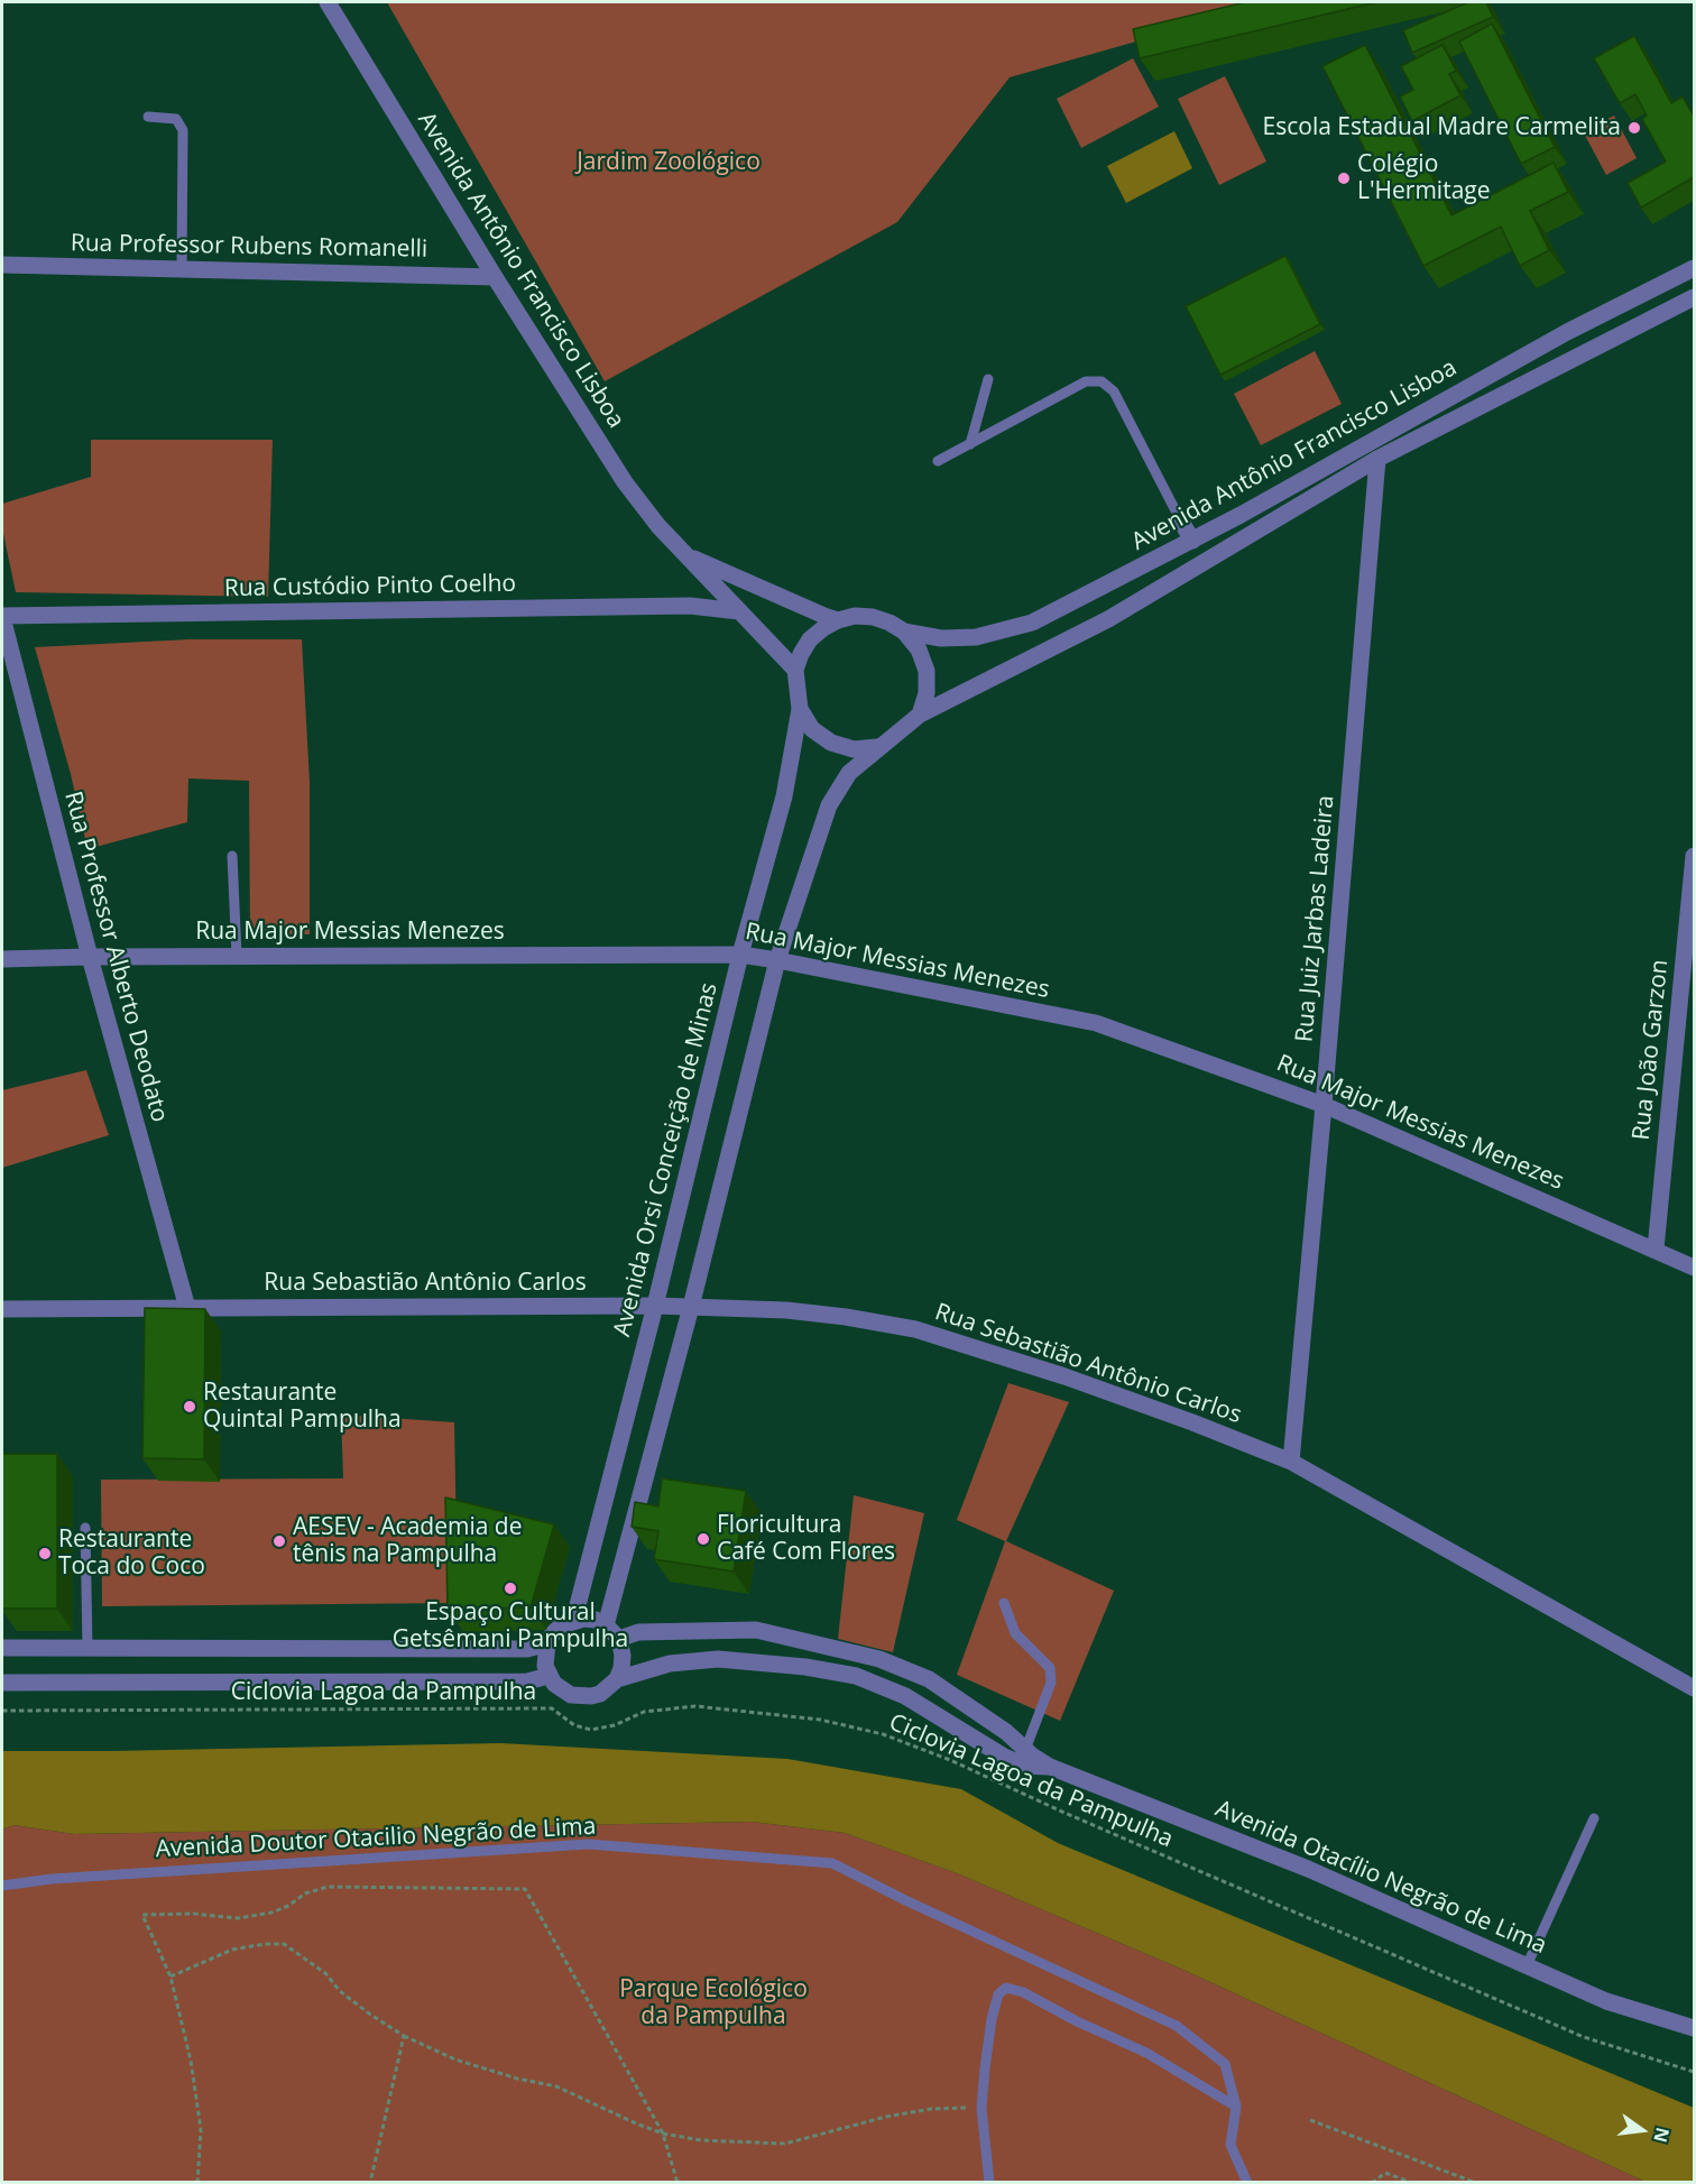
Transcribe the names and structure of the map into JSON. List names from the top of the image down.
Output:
{
  "streets": {
    "street": [
      "Rua Professor Rubens Romanelli",
      "Avenida Antônio Francisco Lisboa",
      "Rua Custódio Pinto Coelho",
      "Rua Juiz Jarbas Ladeira",
      "Rua Major Messias Menezes",
      "Rua Professor Alberto Deodato",
      "Rua João Garzon",
      "Avenida Orsi Conceição de Minas",
      "Rua Sebastião Antônio Carlos",
      "Avenida Otacílio Negrão de Lima"
    ],
    "lane": ["Avenida Doutor Otacilio Negrão de Lima"],
    "path": ["Ciclovia Lagoa da Pampulha"]
  },
  "crossings": [
    ["Rua Professor Rubens Romanelli", "Avenida Antônio Francisco Lisboa"],
    ["Avenida Antônio Francisco Lisboa", "Rua Custódio Pinto Coelho"],
    ["Avenida Antônio Francisco Lisboa", "Rua Juiz Jarbas Ladeira"],
    ["Avenida Antônio Francisco Lisboa", "Avenida Orsi Conceição de Minas"],
    ["Rua Custódio Pinto Coelho", "Rua Professor Alberto Deodato"],
    ["Rua Juiz Jarbas Ladeira", "Rua Major Messias Menezes"],
    ["Rua Juiz Jarbas Ladeira", "Rua Sebastião Antônio Carlos"],
    ["Rua Major Messias Menezes", "Rua Professor Alberto Deodato"],
    ["Rua Major Messias Menezes", "Rua João Garzon"],
    ["Rua Major Messias Menezes", "Avenida Orsi Conceição de Minas"],
    ["Rua Professor Alberto Deodato", "Rua Sebastião Antônio Carlos"],
    ["Avenida Orsi Conceição de Minas", "Rua Sebastião Antônio Carlos"],
    ["Avenida Orsi Conceição de Minas", "Avenida Otacílio Negrão de Lima"]
  ],
  "parks": ["Jardim Zoológico", "Parque Ecológico da Pampulha"],
  "places": [
    "Escola Estadual Madre Carmelita",
    "Colégio L'Hermitage",
    "Restaurante Quintal Pampulha",
    "Floricultura Café Com Flores",
    "AESEV - Academia de tênis na Pampulha",
    "Restaurante Toca do Coco",
    "Espaço Cultural Getsêmani Pampulha"
  ],
  "north": "right"
}
